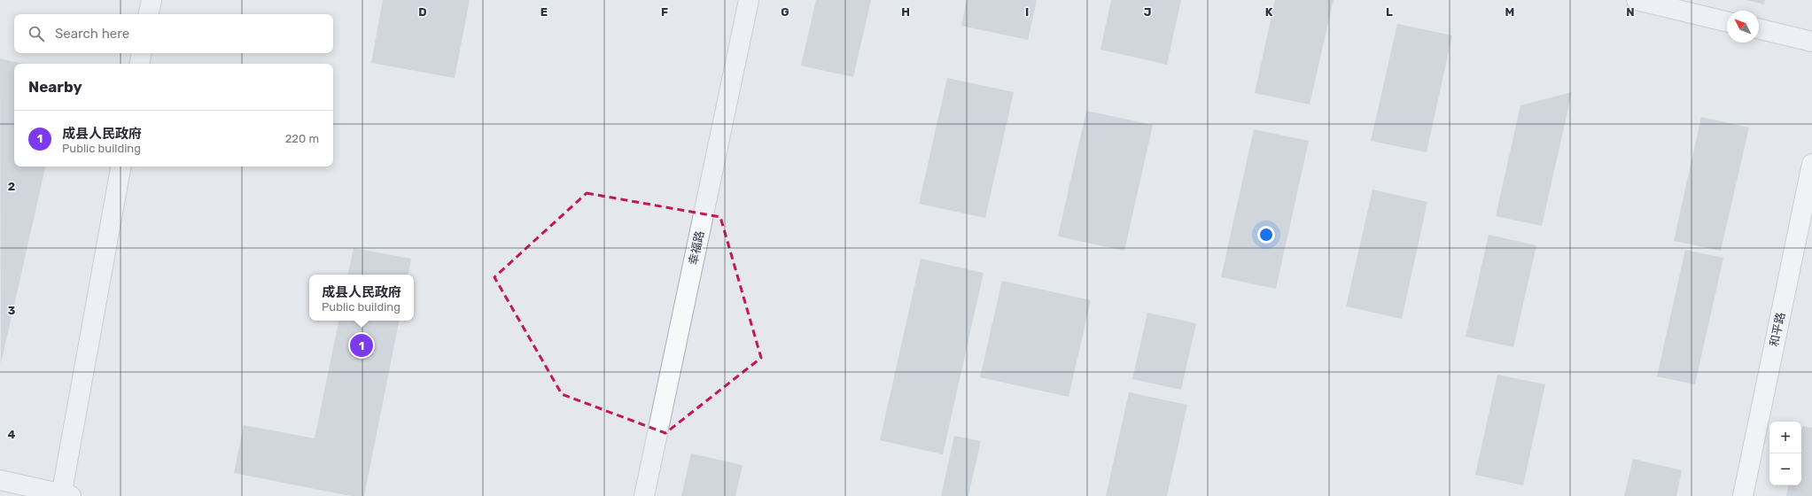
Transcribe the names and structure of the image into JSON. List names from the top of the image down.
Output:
{
  "streets": {
    "street": ["幸福路", "和平路"]
  },
  "north": "top left",
  "page": {
    "search": "Search here",
    "heading": "Nearby",
    "list": [
      {
        "mark": "1",
        "name": "成县人民政府",
        "note": "Public building",
        "value": "220 m"
      }
    ],
    "popup": ["成县人民政府", "Public building"],
    "pins": "1",
    "map_buttons": ["+", "−"]
  },
  "grid": {
    "columns": [
      "D",
      "E",
      "F",
      "G",
      "H",
      "I",
      "J",
      "K",
      "L",
      "M",
      "N"
    ],
    "rows": ["2", "3", "4"]
  }
}
